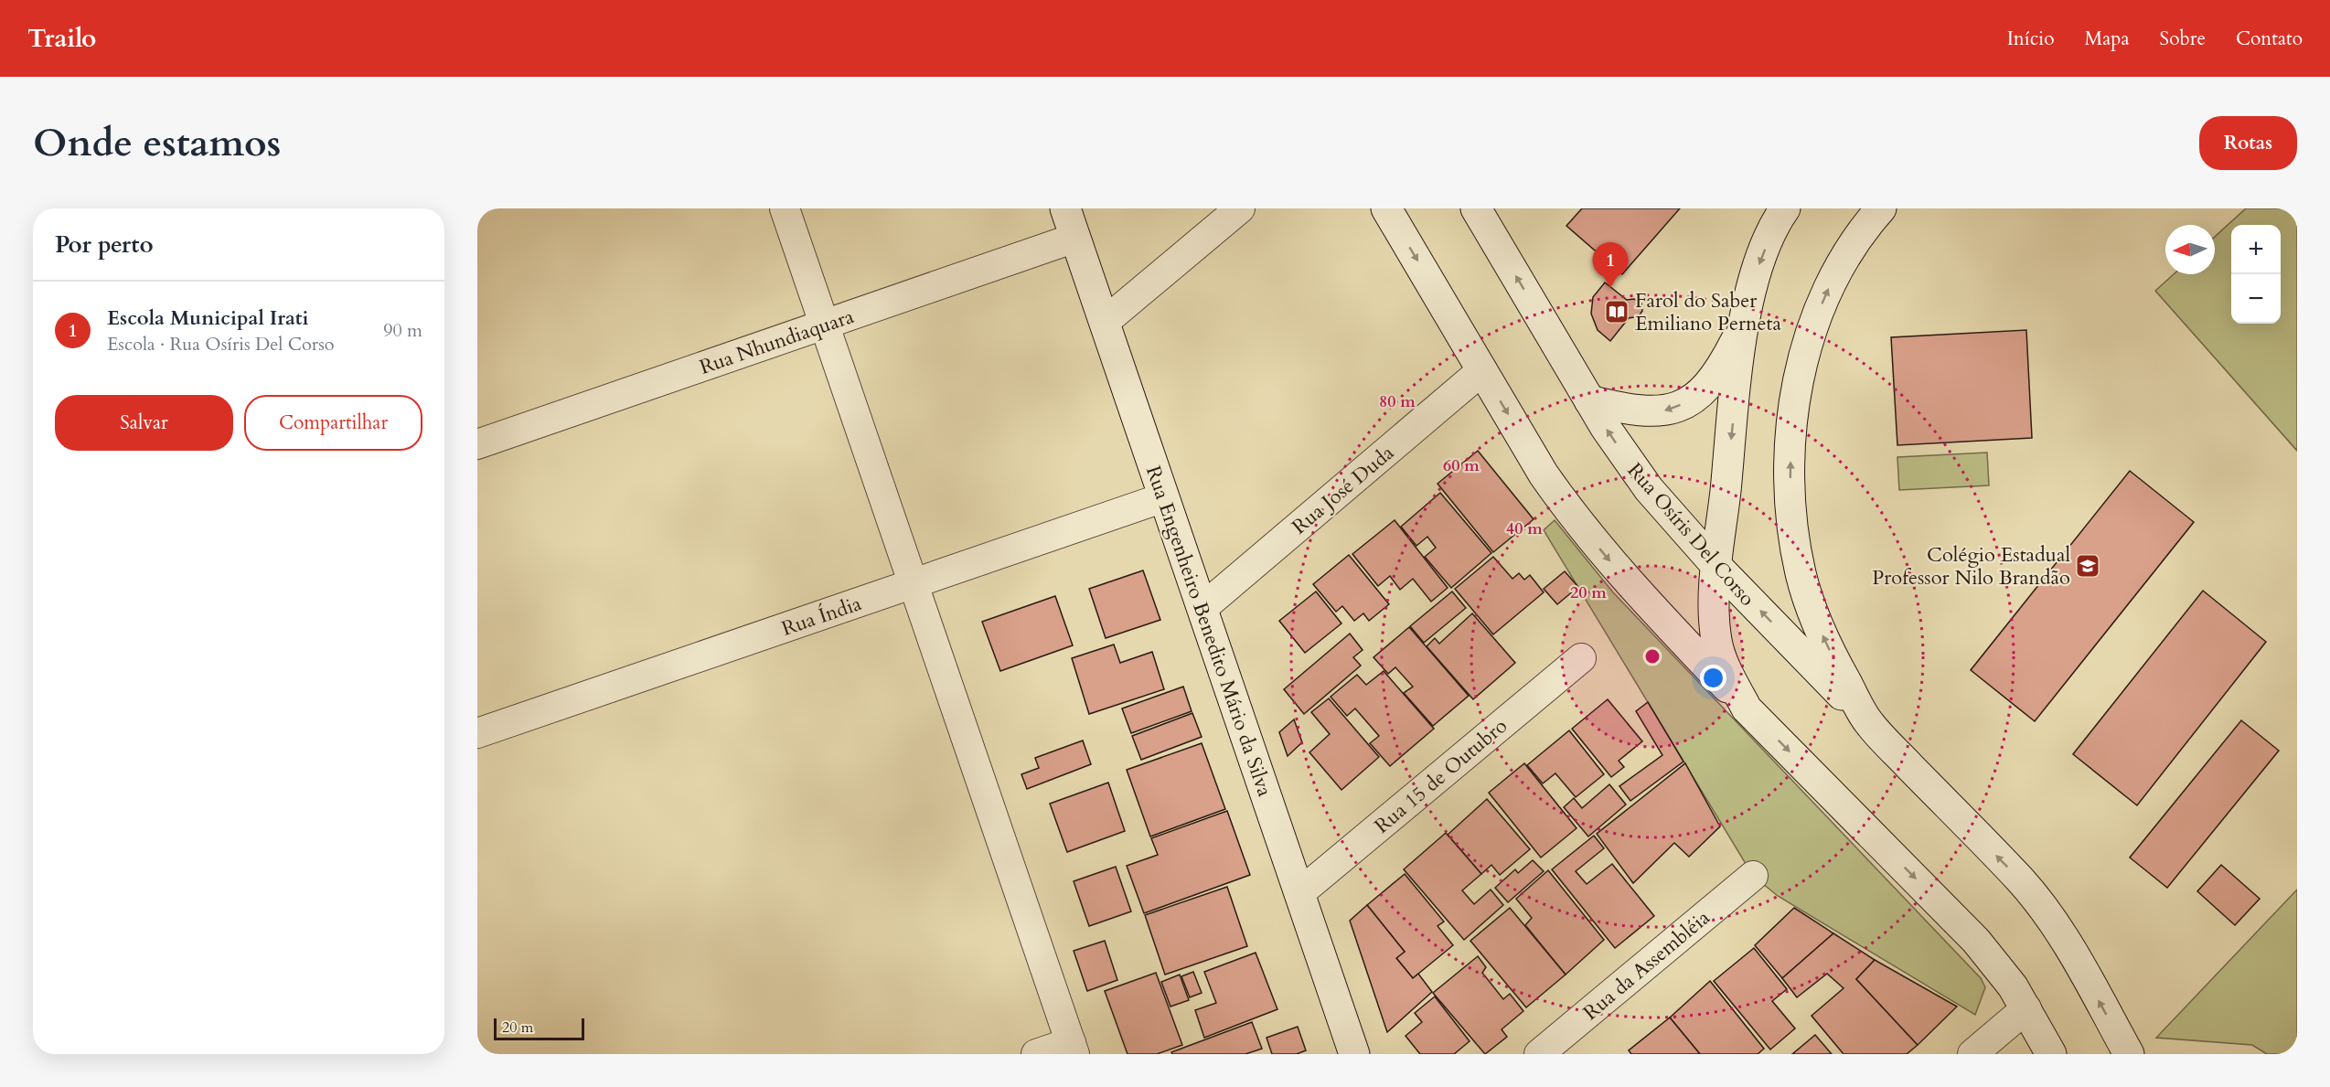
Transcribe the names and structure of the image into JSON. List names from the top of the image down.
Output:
{
  "streets": {
    "main road": ["Rua Osíris Del Corso", "Rua Engenheiro Benedito Mário da Silva"],
    "street": [
      "Rua Nhundiaquara",
      "Rua José Duda",
      "Rua Índia",
      "Rua 15 de Outubro",
      "Rua da Assembléia"
    ]
  },
  "crossings": [
    ["Rua Nhundiaquara", "Rua Engenheiro Benedito Mário da Silva"],
    ["Rua José Duda", "Rua Engenheiro Benedito Mário da Silva"],
    ["Rua Índia", "Rua Engenheiro Benedito Mário da Silva"],
    ["Rua Engenheiro Benedito Mário da Silva", "Rua 15 de Outubro"]
  ],
  "places": {
    "library": ["Farol do Saber Emiliano Perneta"],
    "school or university": ["Colégio Estadual Professor Nilo Brandão"]
  },
  "scale_bar": "20 m",
  "north": "left",
  "page": {
    "header": "Trailo",
    "nav": [
      "Início",
      "Mapa",
      "Sobre",
      "Contato"
    ],
    "buttons": [
      "Rotas",
      ["Salvar", "Compartilhar"]
    ],
    "title": "Onde estamos",
    "heading": "Por perto",
    "map_buttons": ["+", "−"],
    "pins": "1",
    "list": [
      {
        "mark": "1",
        "name": "Escola Municipal Irati",
        "note": "Escola · Rua Osíris Del Corso",
        "value": "90 m"
      }
    ],
    "scale": "20 m"
  },
  "rings": [
    "80 m",
    "60 m",
    "40 m",
    "20 m"
  ]
}
